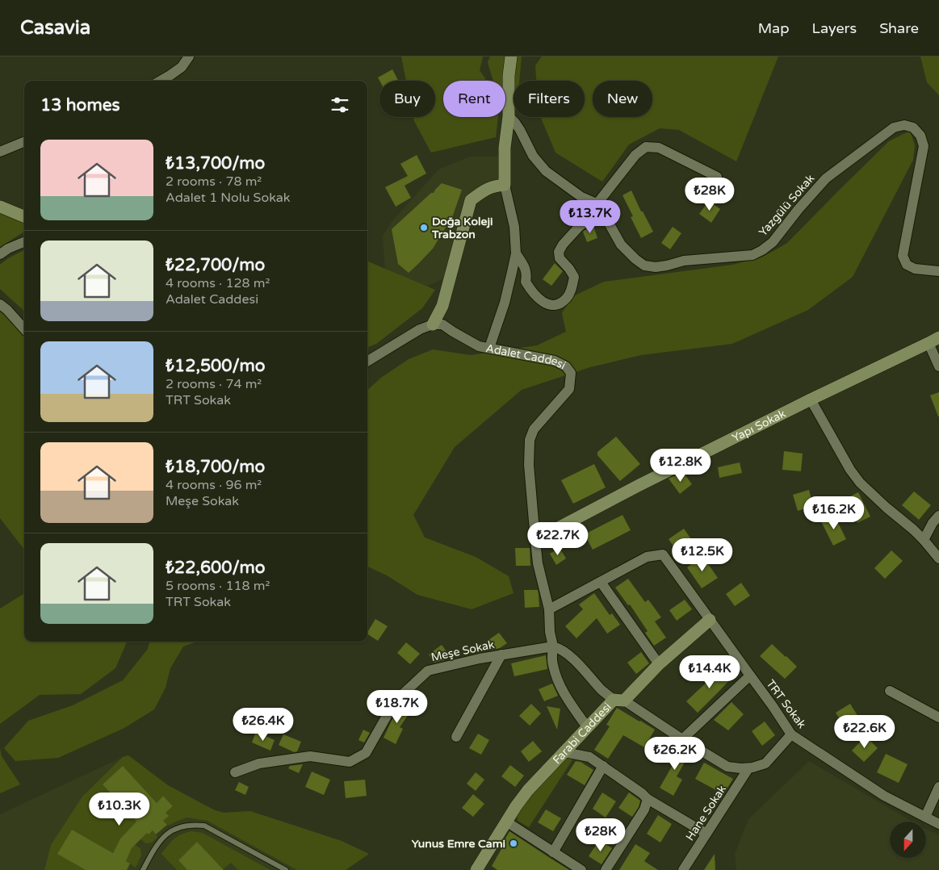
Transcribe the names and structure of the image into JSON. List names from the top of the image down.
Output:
{
  "streets": {
    "street": [
      "Yazgülü Sokak",
      "Adalet Caddesi",
      "Yapı Sokak",
      "Meşe Sokak",
      "TRT Sokak",
      "Farabi Caddesi",
      "Hane Sokak"
    ]
  },
  "crossings": [
    ["Adalet Caddesi", "Yapı Sokak"],
    ["Adalet Caddesi", "Meşe Sokak"],
    ["Adalet Caddesi", "TRT Sokak"],
    ["TRT Sokak", "Farabi Caddesi"]
  ],
  "places": ["Doğa Koleji Trabzon", "Yunus Emre Cami"],
  "north": "bottom",
  "page": {
    "header": "Casavia",
    "nav": ["Map", "Layers", "Share"],
    "chip": [
      "Buy",
      "Rent",
      "Filters",
      "New"
    ],
    "heading": "13 homes",
    "list": [
      {
        "name": "₺13,700/mo",
        "note": "2 rooms · 78 m² · Adalet 1 Nolu Sokak"
      },
      {
        "name": "₺22,700/mo",
        "note": "4 rooms · 128 m² · Adalet Caddesi"
      },
      {
        "name": "₺12,500/mo",
        "note": "2 rooms · 74 m² · TRT Sokak"
      },
      {
        "name": "₺18,700/mo",
        "note": "4 rooms · 96 m² · Meşe Sokak"
      },
      {
        "name": "₺22,600/mo",
        "note": "5 rooms · 118 m² · TRT Sokak"
      }
    ],
    "price": [
      "₺28K",
      "₺13.7K",
      "₺12.8K",
      "₺16.2K",
      "₺22.7K",
      "₺12.5K",
      "₺14.4K",
      "₺18.7K",
      "₺26.4K",
      "₺22.6K",
      "₺26.2K",
      "₺10.3K",
      "₺28K"
    ]
  }
}
